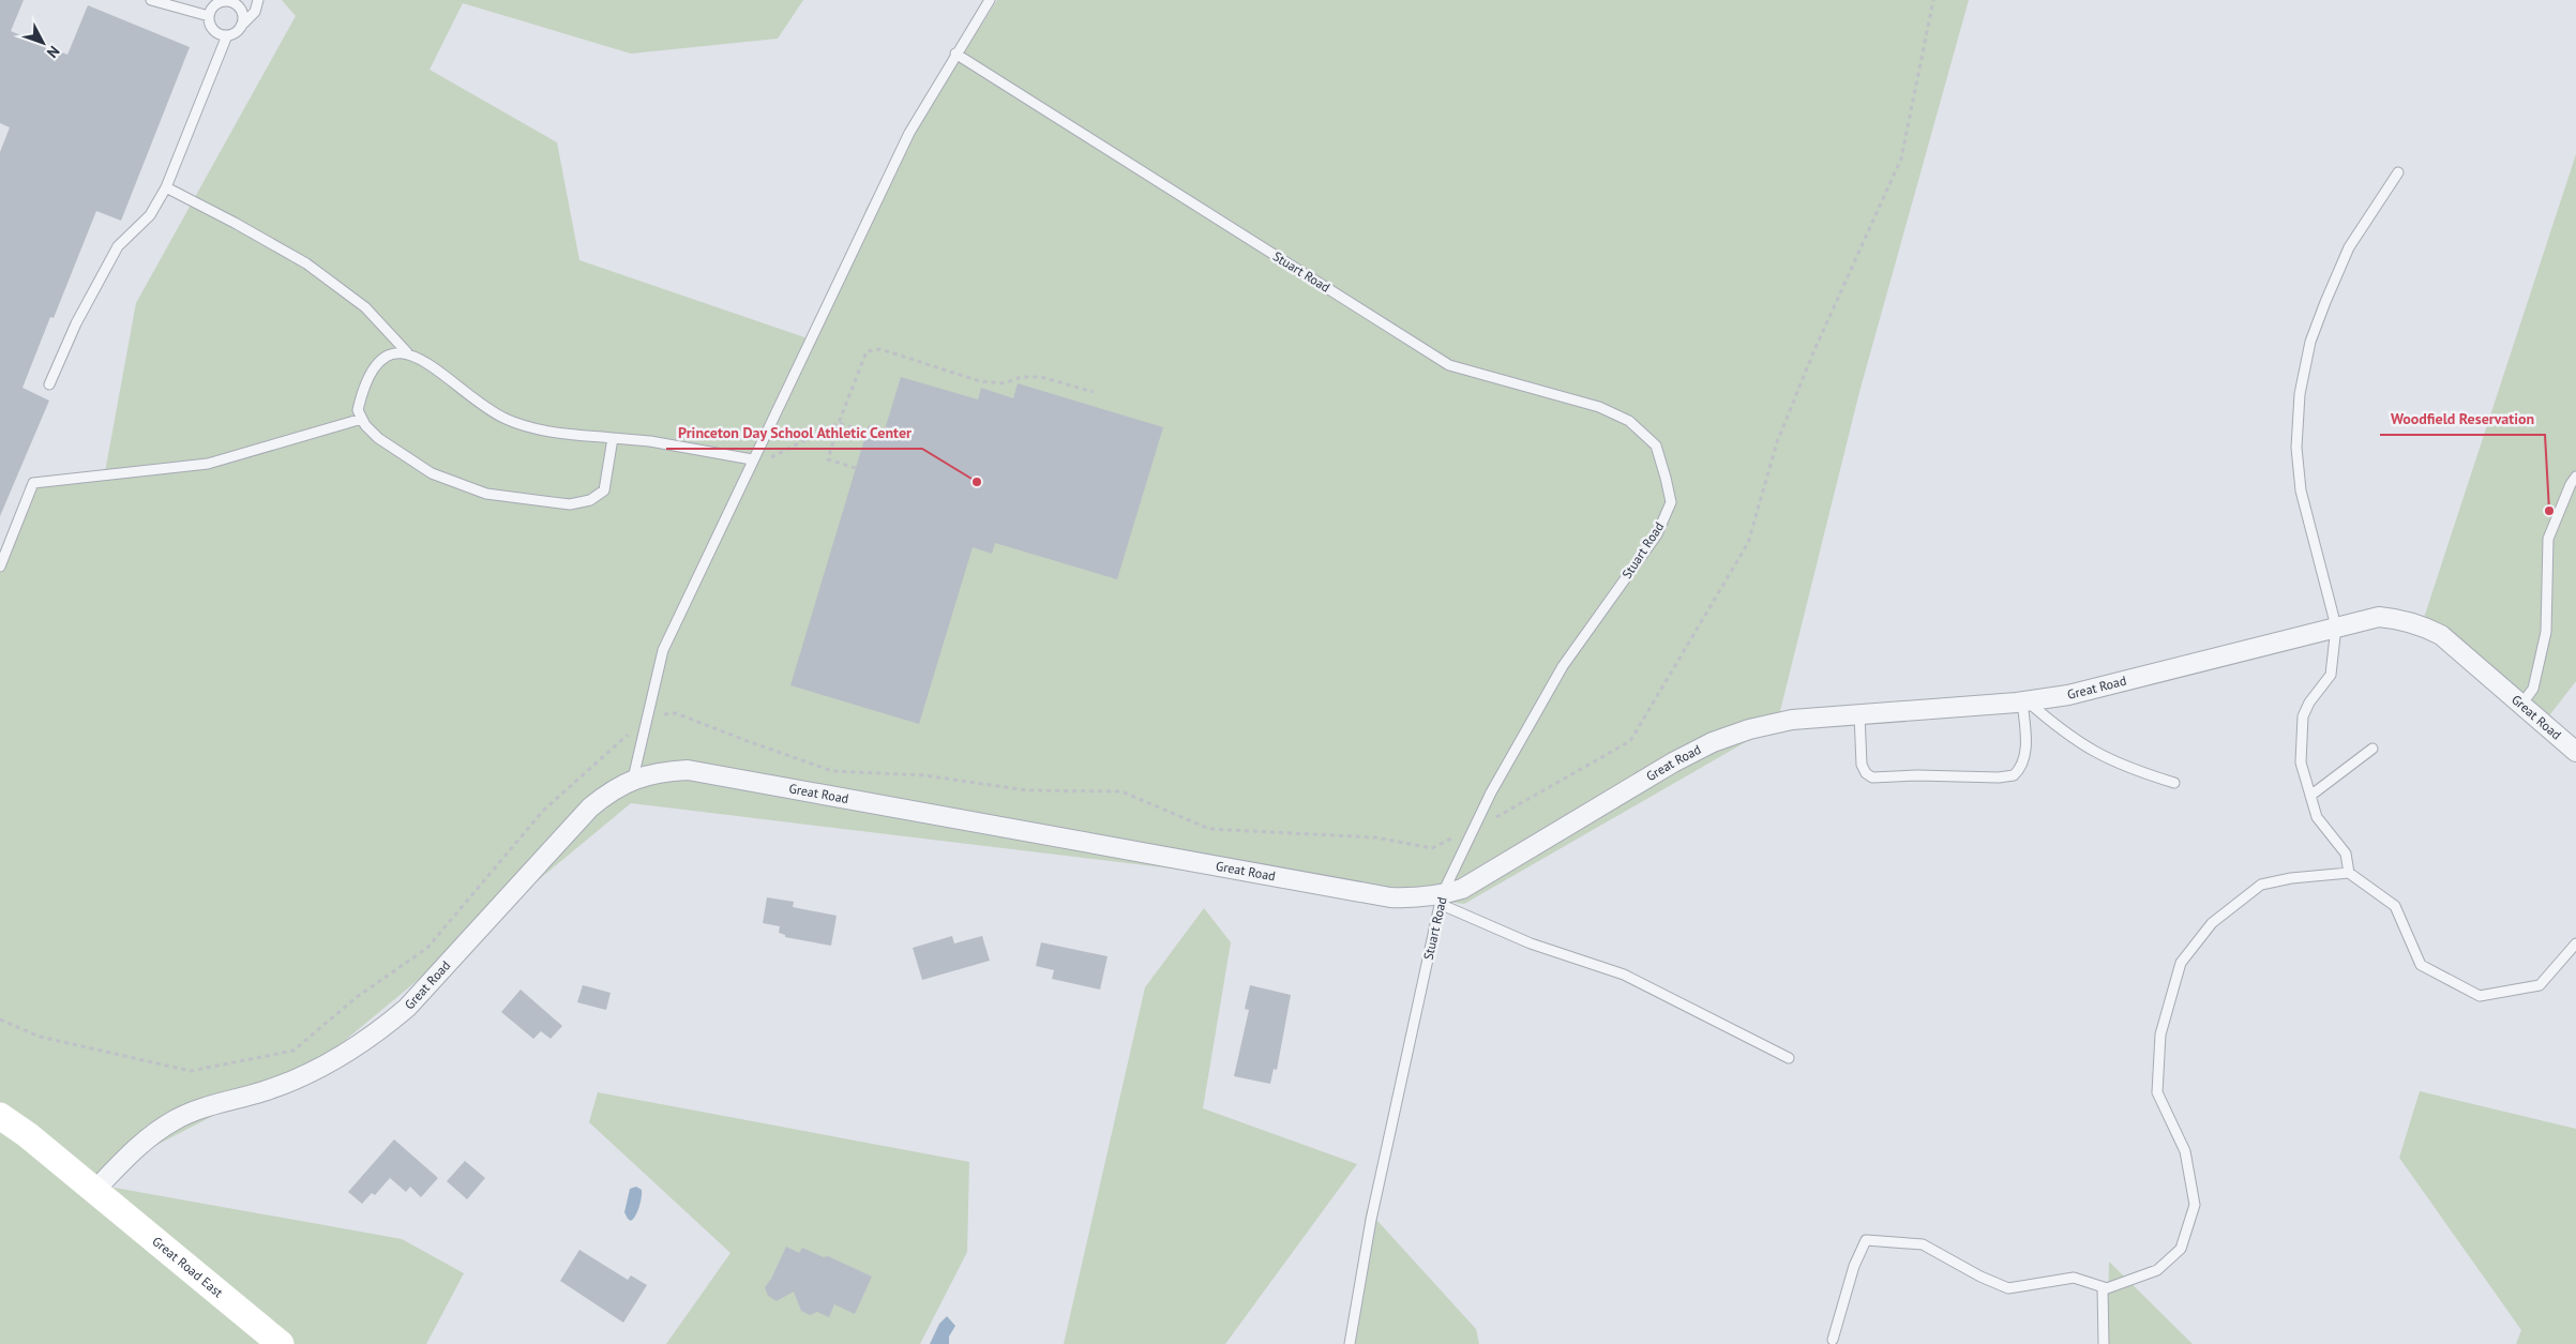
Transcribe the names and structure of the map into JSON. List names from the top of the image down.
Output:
{
  "streets": {
    "street": ["Great Road", "Great Road East"],
    "lane": ["Stuart Road"]
  },
  "crossings": [
    ["Stuart Road", "Great Road"],
    ["Great Road", "Great Road East"]
  ],
  "places": ["Princeton Day School Athletic Center", "Woodfield Reservation"],
  "north": "bottom right"
}
